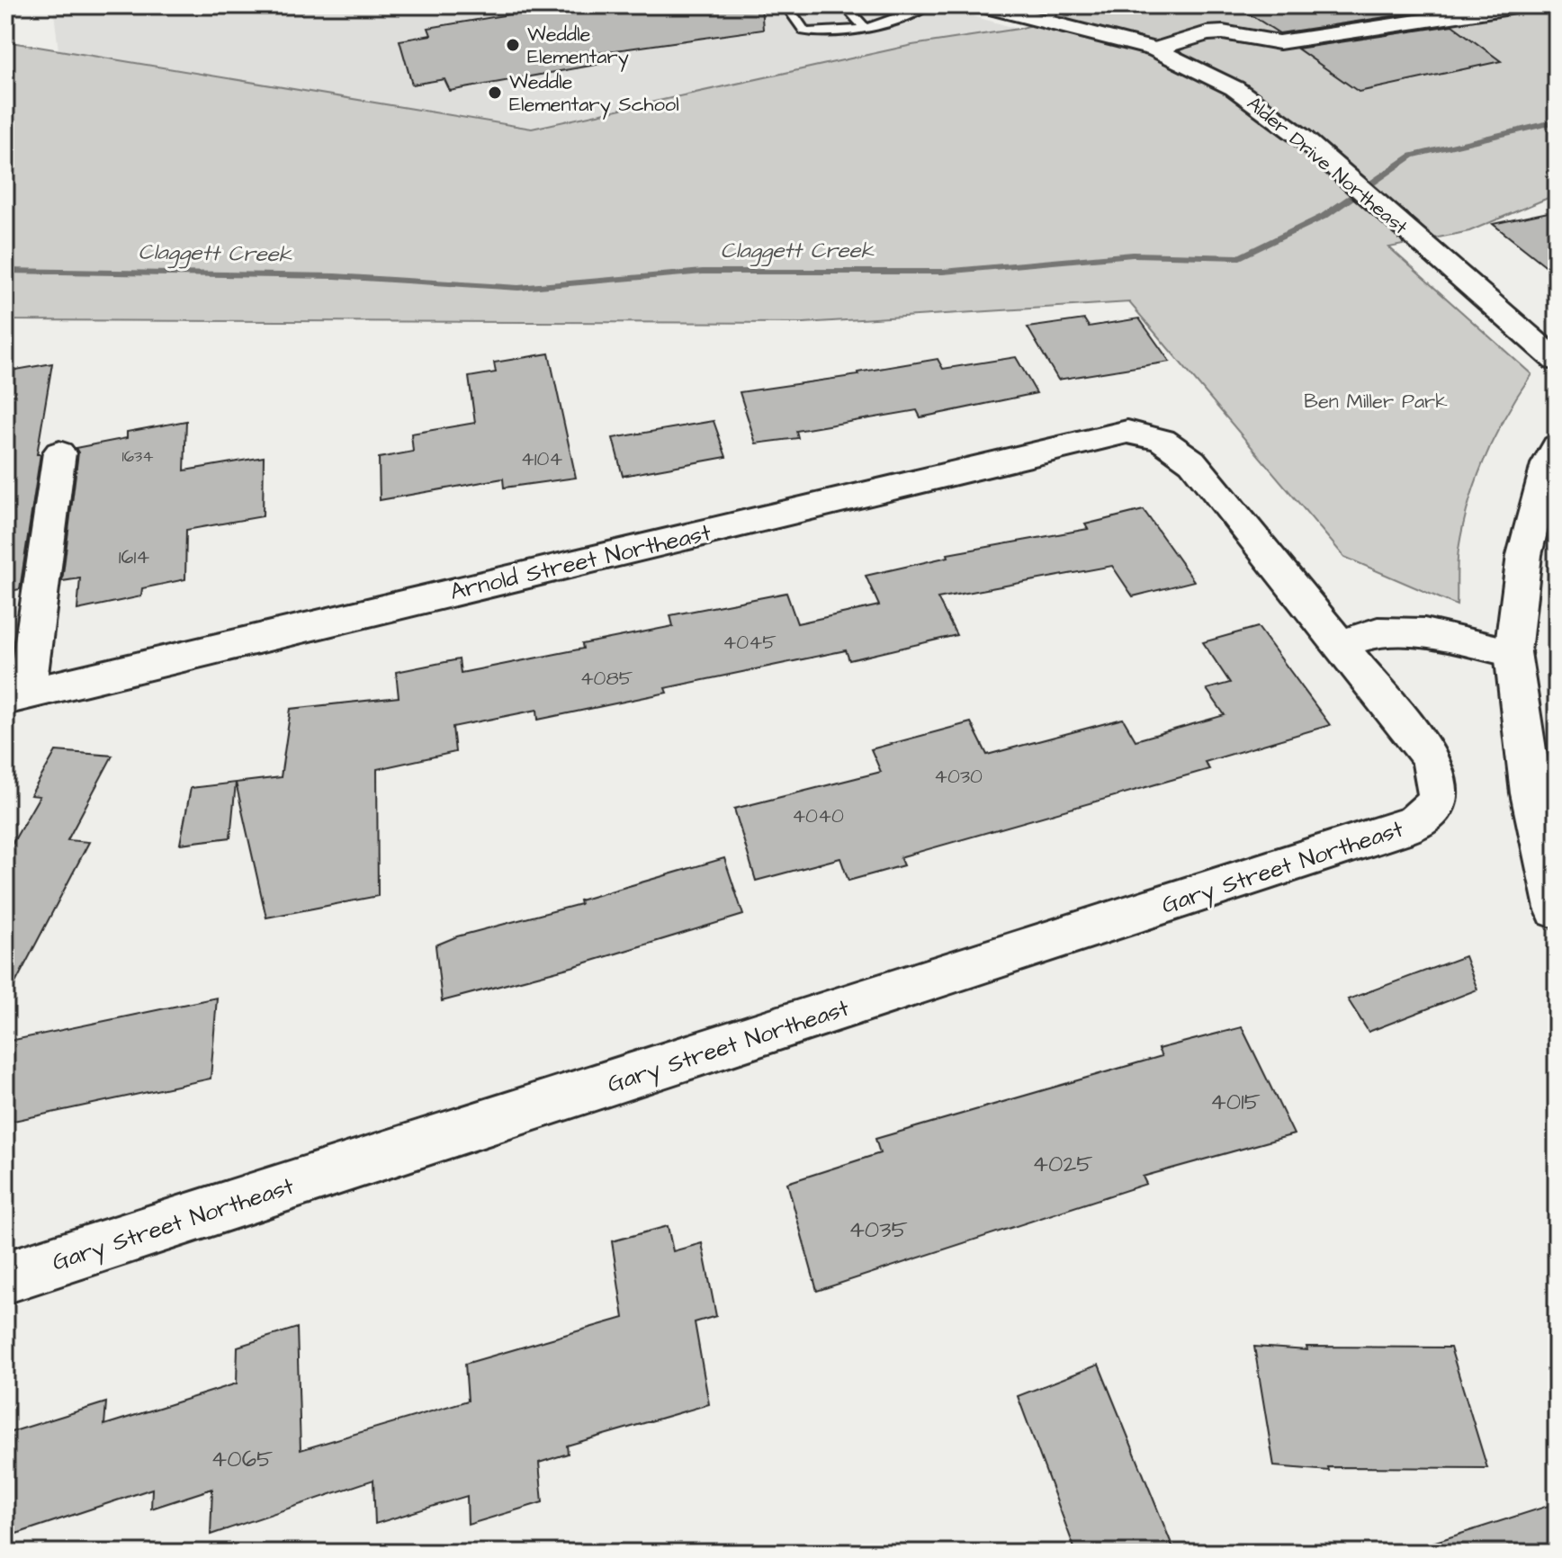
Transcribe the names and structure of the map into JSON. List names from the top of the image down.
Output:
{
  "streets": {
    "street": ["Alder Drive Northeast", "Arnold Street Northeast", "Gary Street Northeast"]
  },
  "crossings": [
    ["Arnold Street Northeast", "Gary Street Northeast"]
  ],
  "water": ["Claggett Creek"],
  "parks": ["Ben Miller Park"],
  "places": ["Weddle Elementary", "Weddle Elementary School"],
  "house_numbers": [
    "1634",
    "4104",
    "1614",
    "4045",
    "4085",
    "4030",
    "4040",
    "4015",
    "4025",
    "4035",
    "4065"
  ]
}
